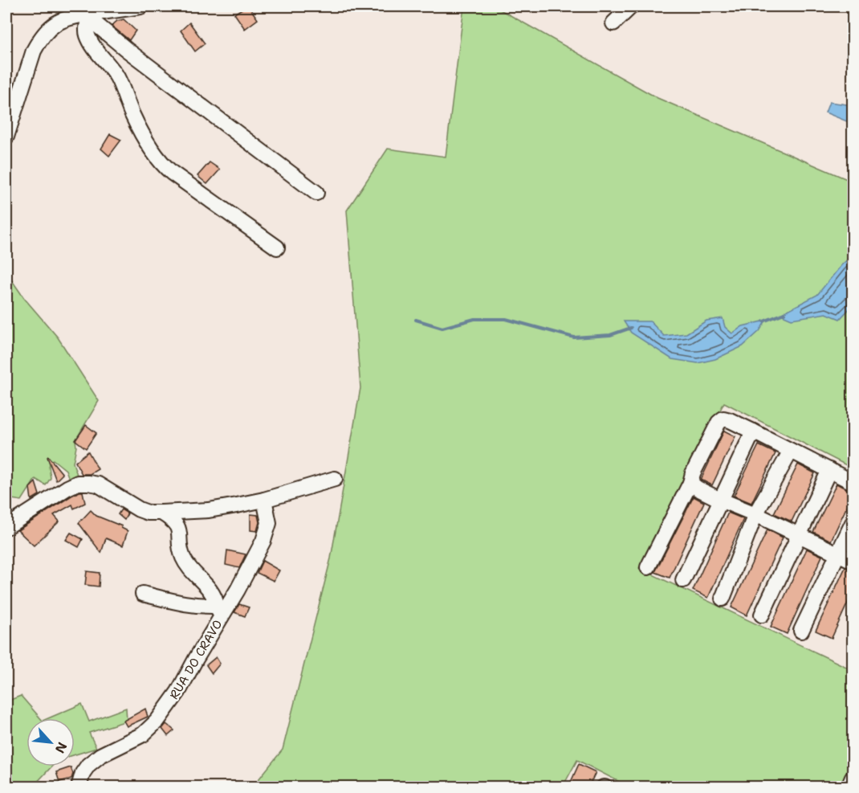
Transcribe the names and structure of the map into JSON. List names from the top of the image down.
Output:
{
  "streets": {
    "street": ["RUA DO CRAVO"]
  },
  "north": "bottom right"
}
